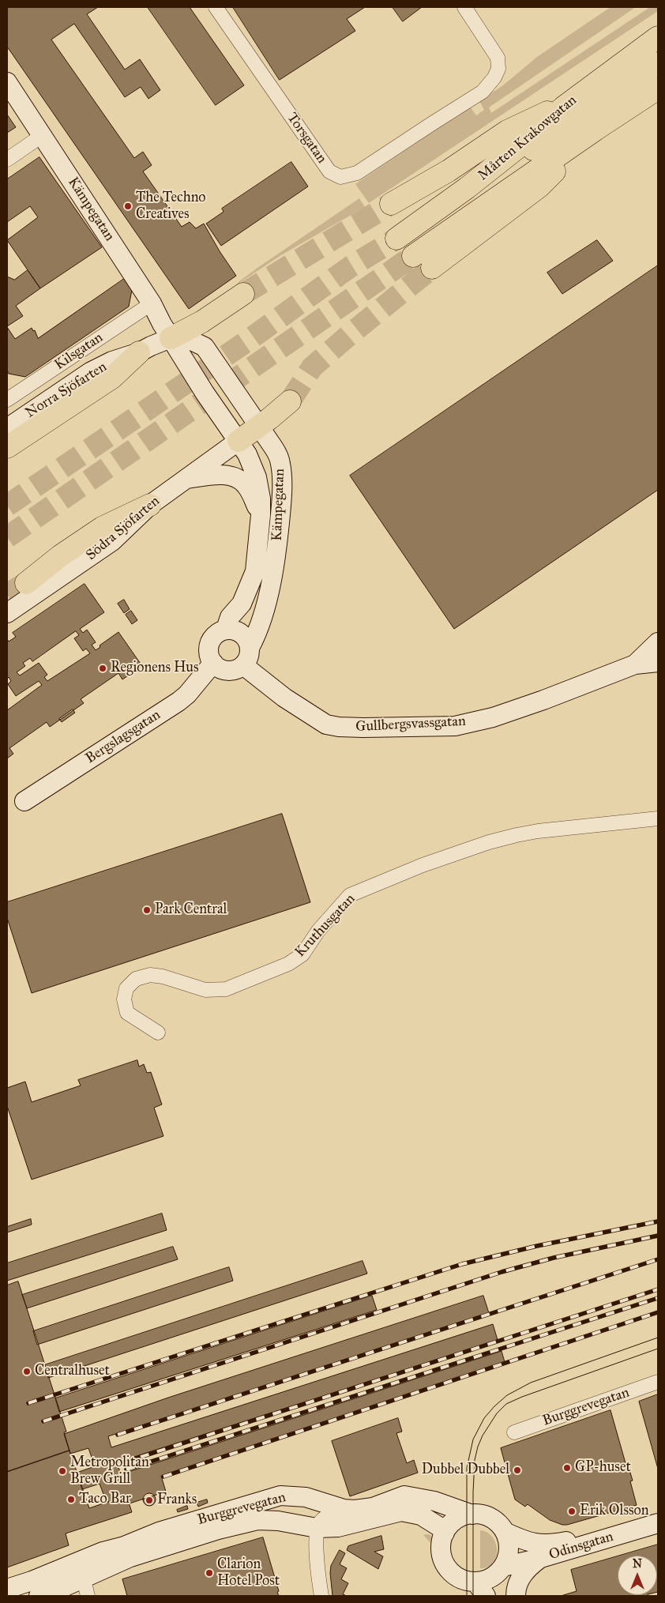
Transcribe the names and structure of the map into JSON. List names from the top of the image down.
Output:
{
  "streets": {
    "highway": ["Mårten Krakowgatan"],
    "main road": [
      "Kämpegatan",
      "Norra Sjöfarten",
      "Södra Sjöfarten",
      "Gullbergsvassgatan",
      "Bergslagsgatan",
      "Burggrevegatan",
      "Odinsgatan"
    ],
    "street": ["Torsgatan", "Kilsgatan", "Kruthusgatan"]
  },
  "crossings": [
    ["Kämpegatan", "Kilsgatan"],
    ["Kämpegatan", "Norra Sjöfarten"],
    ["Kämpegatan", "Södra Sjöfarten"],
    ["Kämpegatan", "Gullbergsvassgatan"],
    ["Kämpegatan", "Bergslagsgatan"],
    ["Gullbergsvassgatan", "Bergslagsgatan"],
    ["Burggrevegatan", "Odinsgatan"]
  ],
  "places": [
    "The Techno Creatives",
    "Regionens Hus",
    "Park Central",
    "Centralhuset",
    "GP-huset",
    "Dubbel Dubbel",
    "Metropolitan Brew Grill",
    "Taco Bar",
    "Franks",
    "Erik Olsson",
    "Clarion Hotel Post"
  ],
  "north": "top"
}
